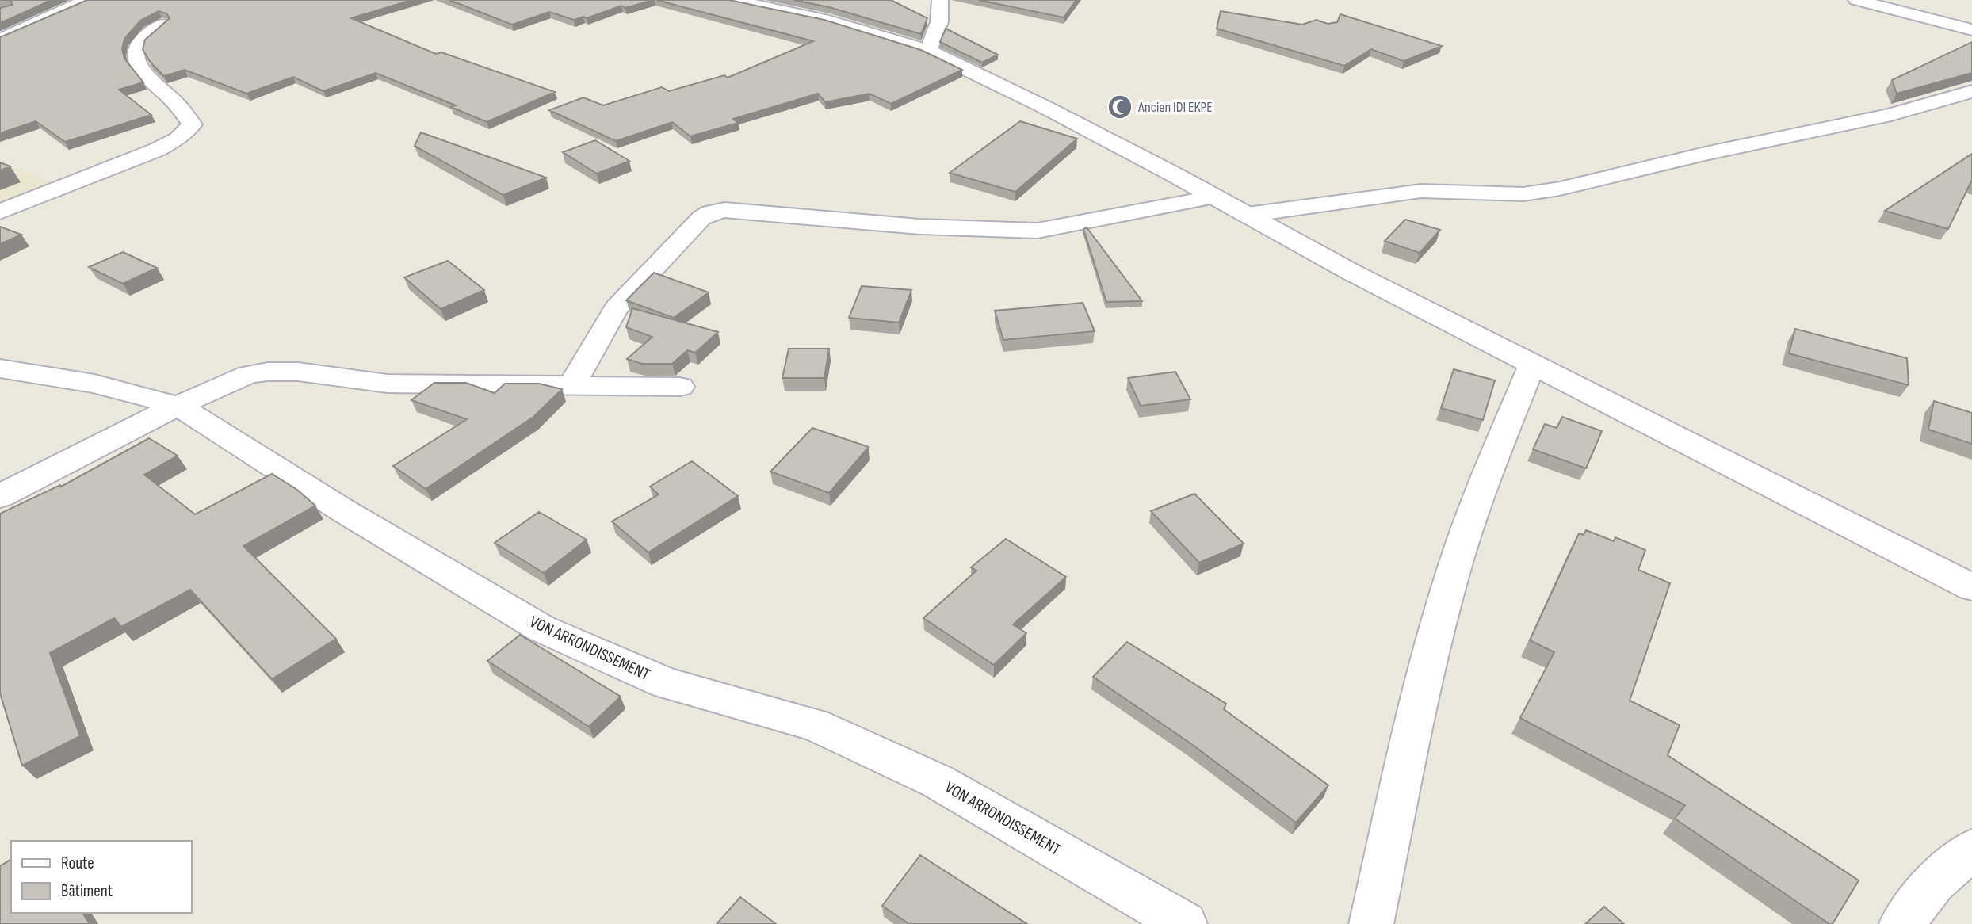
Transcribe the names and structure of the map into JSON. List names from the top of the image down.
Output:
{
  "streets": {
    "street": ["VON ARRONDISSEMENT"]
  },
  "places": {
    "mosque": ["Ancien IDI EKPE"]
  },
  "legend": ["Route", "Bâtiment"]
}
